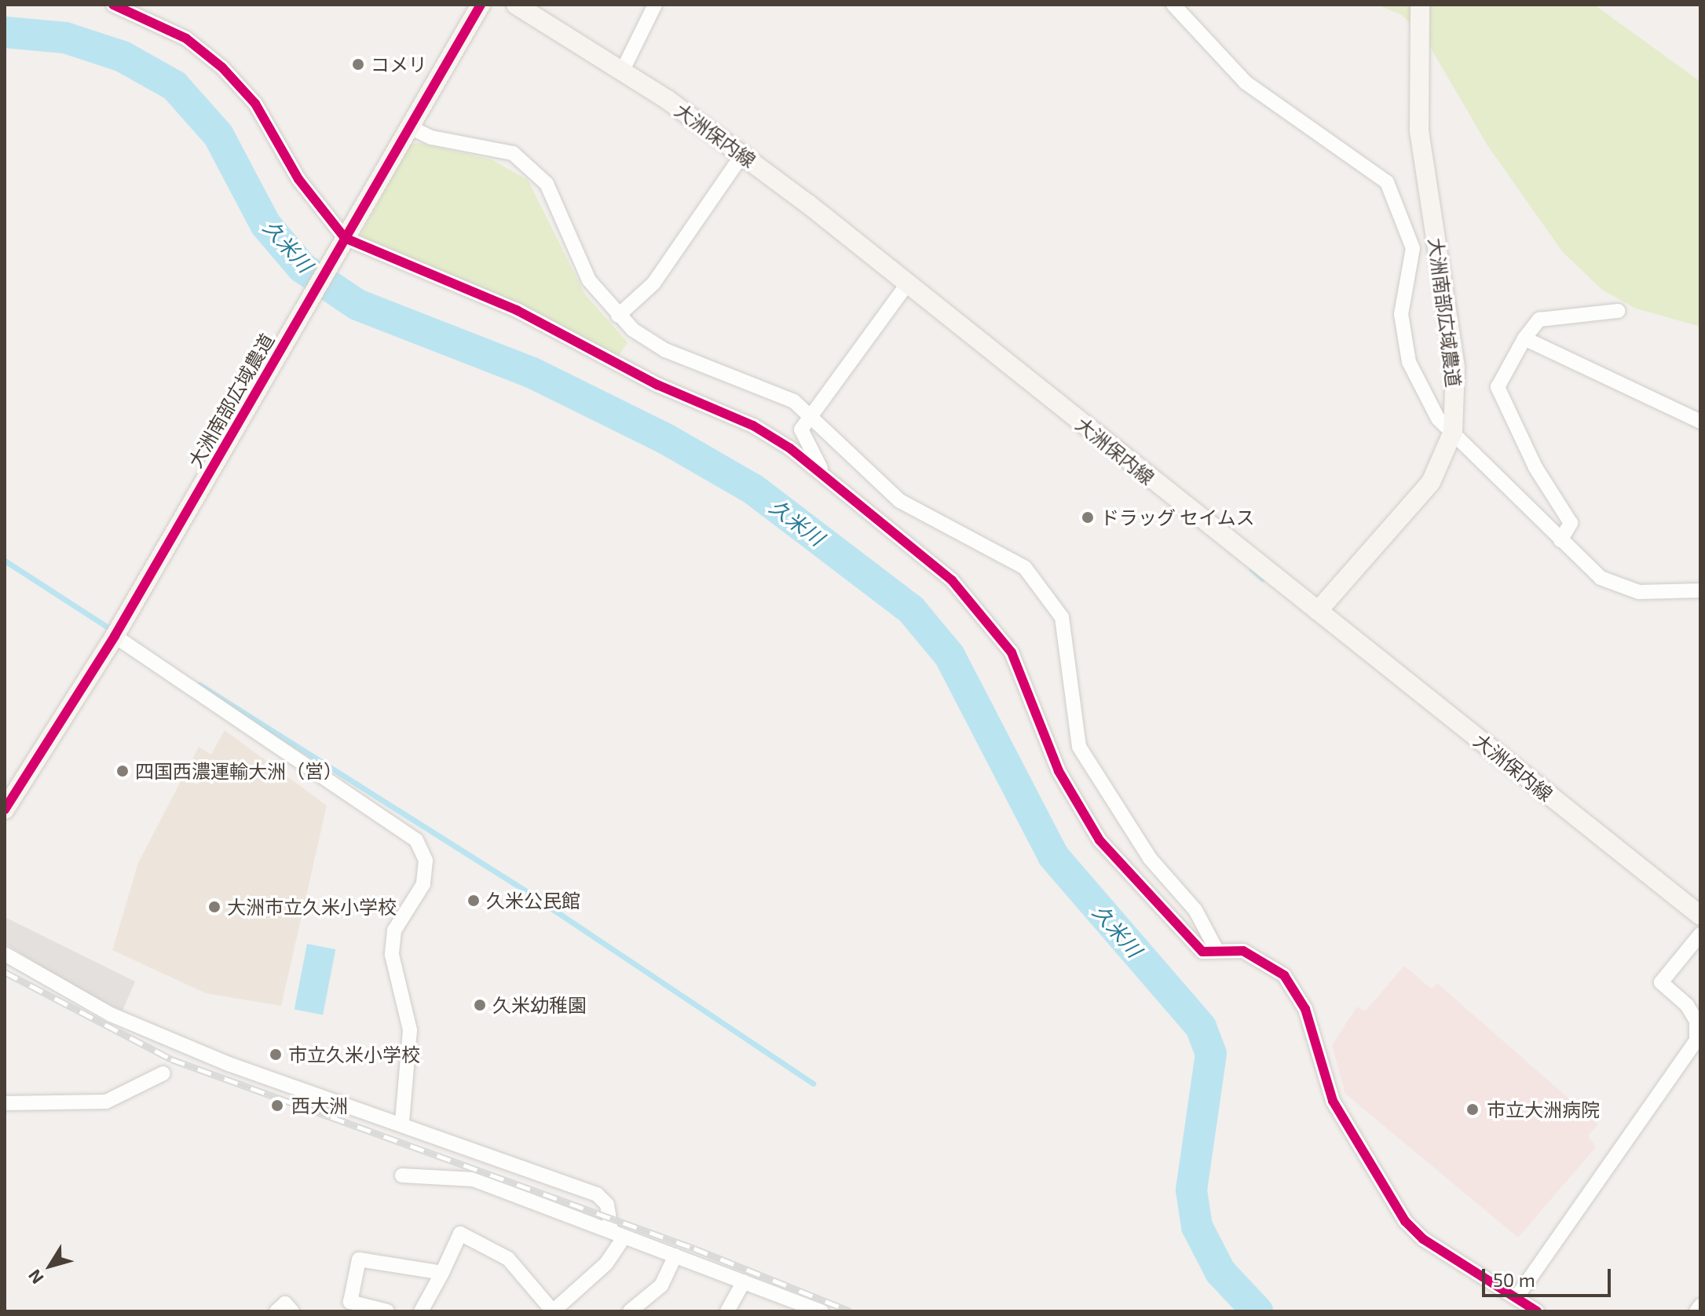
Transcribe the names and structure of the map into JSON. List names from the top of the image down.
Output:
{
  "streets": {
    "street": ["大洲保内線", "大洲南部広域農道"]
  },
  "crossings": [
    ["大洲保内線", "大洲南部広域農道"]
  ],
  "water": ["久米川"],
  "places": [
    "コメリ",
    "ドラッグ セイムス",
    "四国西濃運輸大洲（営）",
    "久米公民館",
    "大洲市立久米小学校",
    "久米幼稚園",
    "市立久米小学校",
    "西大洲",
    "市立大洲病院"
  ],
  "scale_bar": "50 m",
  "north": "bottom left"
}
